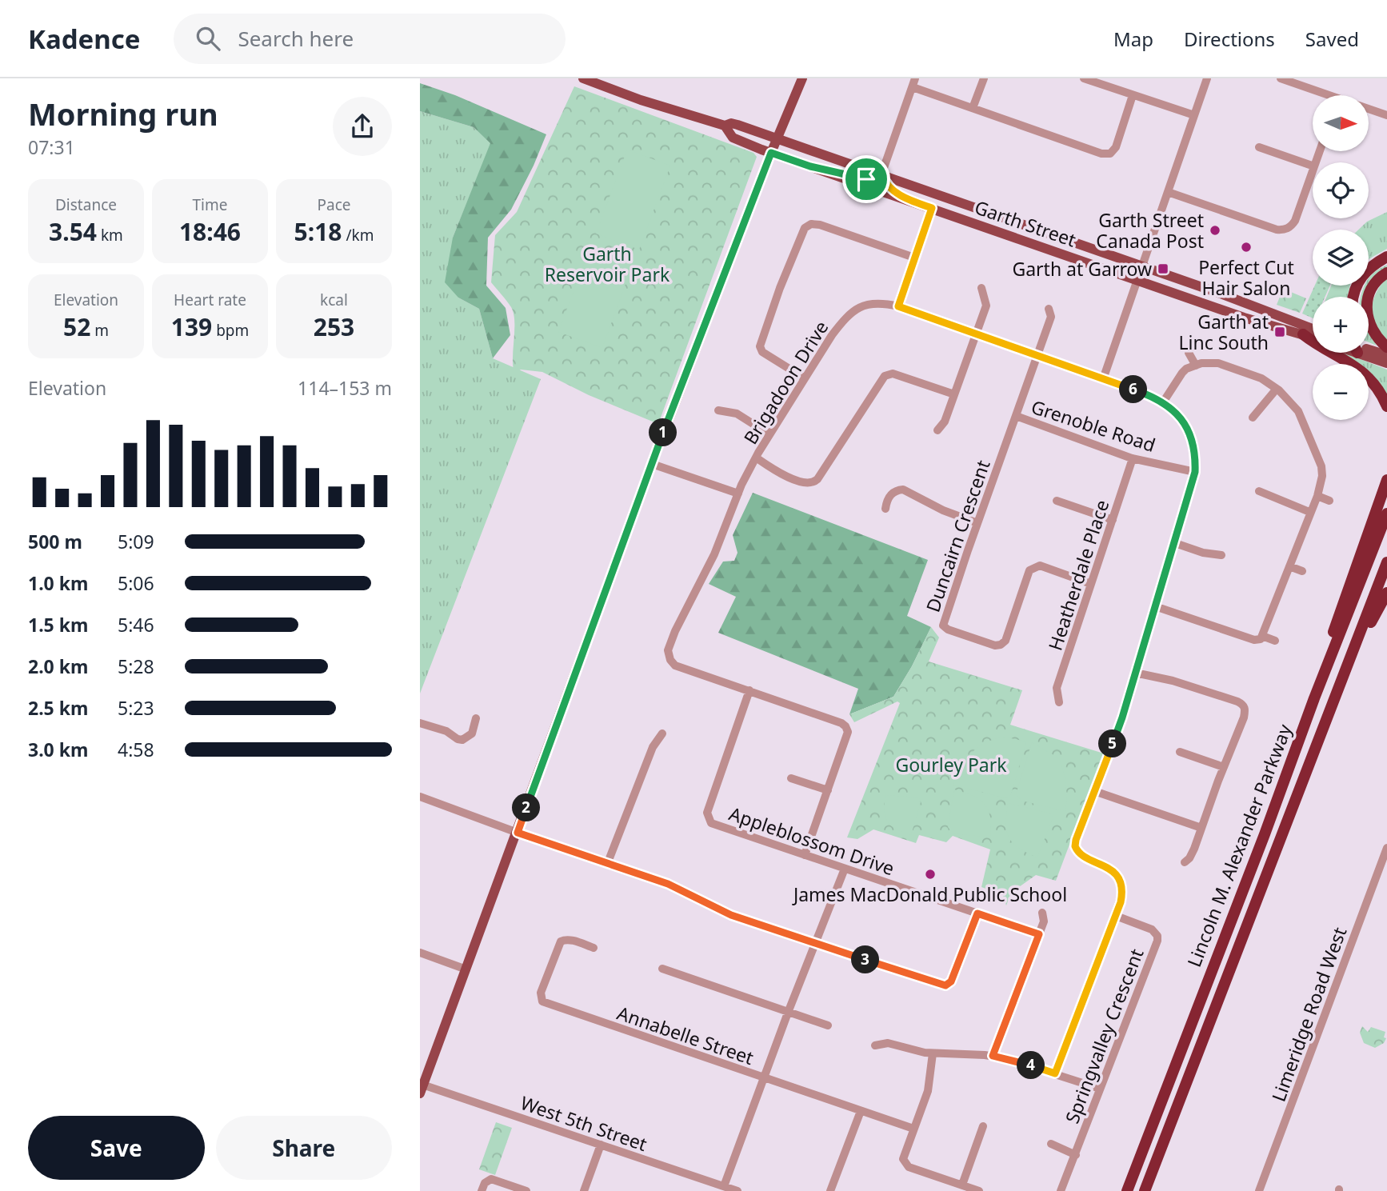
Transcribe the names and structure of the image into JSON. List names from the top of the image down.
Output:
{
  "streets": {
    "highway": ["Lincoln M. Alexander Parkway"],
    "main road": ["Garth Street"],
    "street": [
      "Brigadoon Drive",
      "Grenoble Road",
      "Duncairn Crescent",
      "Heatherdale Place",
      "Appleblossom Drive",
      "Limeridge Road West",
      "Annabelle Street",
      "Springvalley Crescent",
      "West 5th Street"
    ]
  },
  "crossings": [
    ["Brigadoon Drive", "Grenoble Road"],
    ["Brigadoon Drive", "Duncairn Crescent"],
    ["Brigadoon Drive", "Appleblossom Drive"],
    ["Brigadoon Drive", "Springvalley Crescent"],
    ["Grenoble Road", "Duncairn Crescent"],
    ["Grenoble Road", "Heatherdale Place"],
    ["Duncairn Crescent", "Heatherdale Place"]
  ],
  "parks": ["Garth Reservoir Park", "Gourley Park"],
  "places": {
    "other": ["Garth Street Canada Post", "Perfect Cut Hair Salon", "James MacDonald Public School"],
    "transit": ["Garth at Garrow", "Garth at Linc South"]
  },
  "north": "right",
  "page": {
    "header": "Kadence",
    "search": "Search here",
    "nav": ["Map", "Directions", "Saved"],
    "heading": ["Morning run", "07:31"],
    "map_buttons": ["+", "−"],
    "stats": [
      ["Distance", "3.54 km"],
      ["Time", "18:46"],
      ["Pace", "5:18 /km"],
      ["Elevation", "52 m"],
      ["Heart rate", "139 bpm"],
      ["kcal", "253"]
    ],
    "chart": ["Elevation", "114–153 m"],
    "pins": [
      "6",
      "1",
      "5",
      "2",
      "3",
      "4"
    ],
    "list": [
      {
        "name": "500 m",
        "note": "5:09"
      },
      {
        "name": "1.0 km",
        "note": "5:06"
      },
      {
        "name": "1.5 km",
        "note": "5:46"
      },
      {
        "name": "2.0 km",
        "note": "5:28"
      },
      {
        "name": "2.5 km",
        "note": "5:23"
      },
      {
        "name": "3.0 km",
        "note": "4:58"
      }
    ],
    "buttons": ["Save", "Share"]
  }
}
